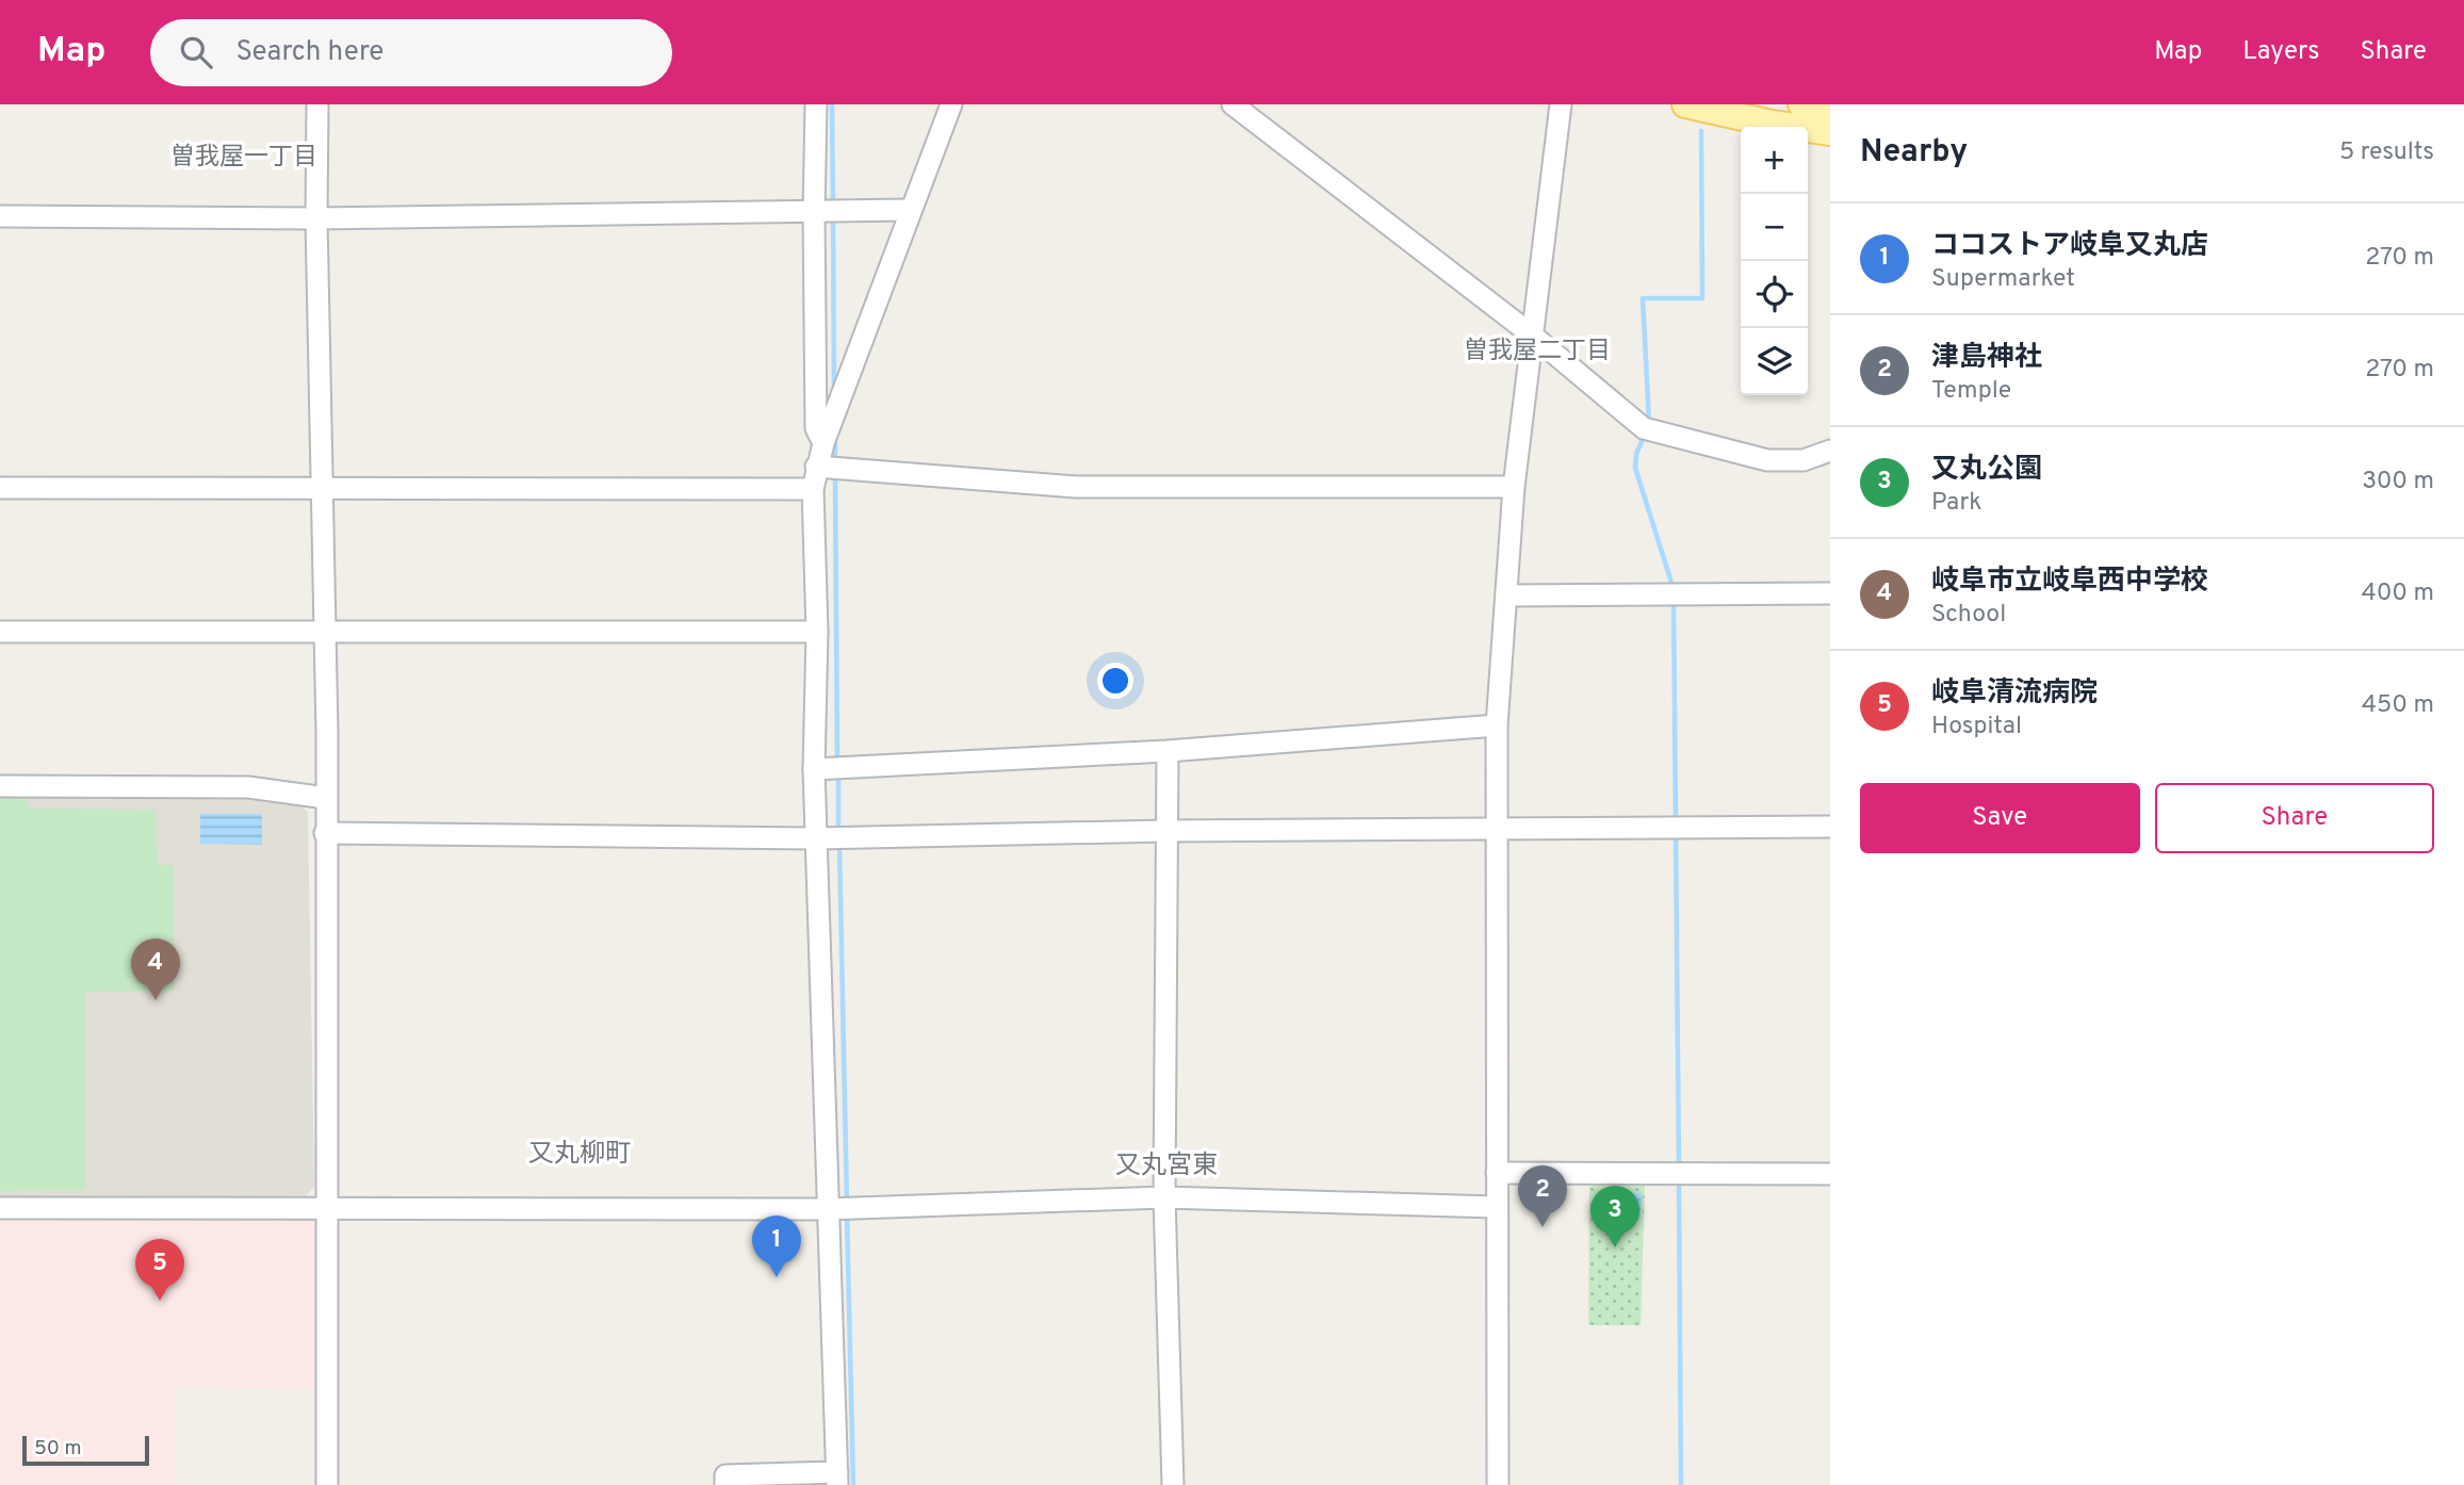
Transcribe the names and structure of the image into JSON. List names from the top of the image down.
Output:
{
  "districts": [
    "曽我屋一丁目",
    "曽我屋二丁目",
    "又丸柳町",
    "又丸宮東"
  ],
  "scale_bar": "50 m",
  "page": {
    "header": "Map",
    "search": "Search here",
    "nav": ["Map", "Layers", "Share"],
    "heading": ["Nearby", "5 results"],
    "map_buttons": ["+", "−"],
    "list": [
      {
        "mark": "1",
        "name": "ココストア岐阜又丸店",
        "note": "Supermarket",
        "value": "270 m"
      },
      {
        "mark": "2",
        "name": "津島神社",
        "note": "Temple",
        "value": "270 m"
      },
      {
        "mark": "3",
        "name": "又丸公園",
        "note": "Park",
        "value": "300 m"
      },
      {
        "mark": "4",
        "name": "岐阜市立岐阜西中学校",
        "note": "School",
        "value": "400 m"
      },
      {
        "mark": "5",
        "name": "岐阜清流病院",
        "note": "Hospital",
        "value": "450 m"
      }
    ],
    "buttons": ["Save", "Share"],
    "pins": [
      "4",
      "2",
      "3",
      "1",
      "5"
    ],
    "scale": "50 m"
  }
}
